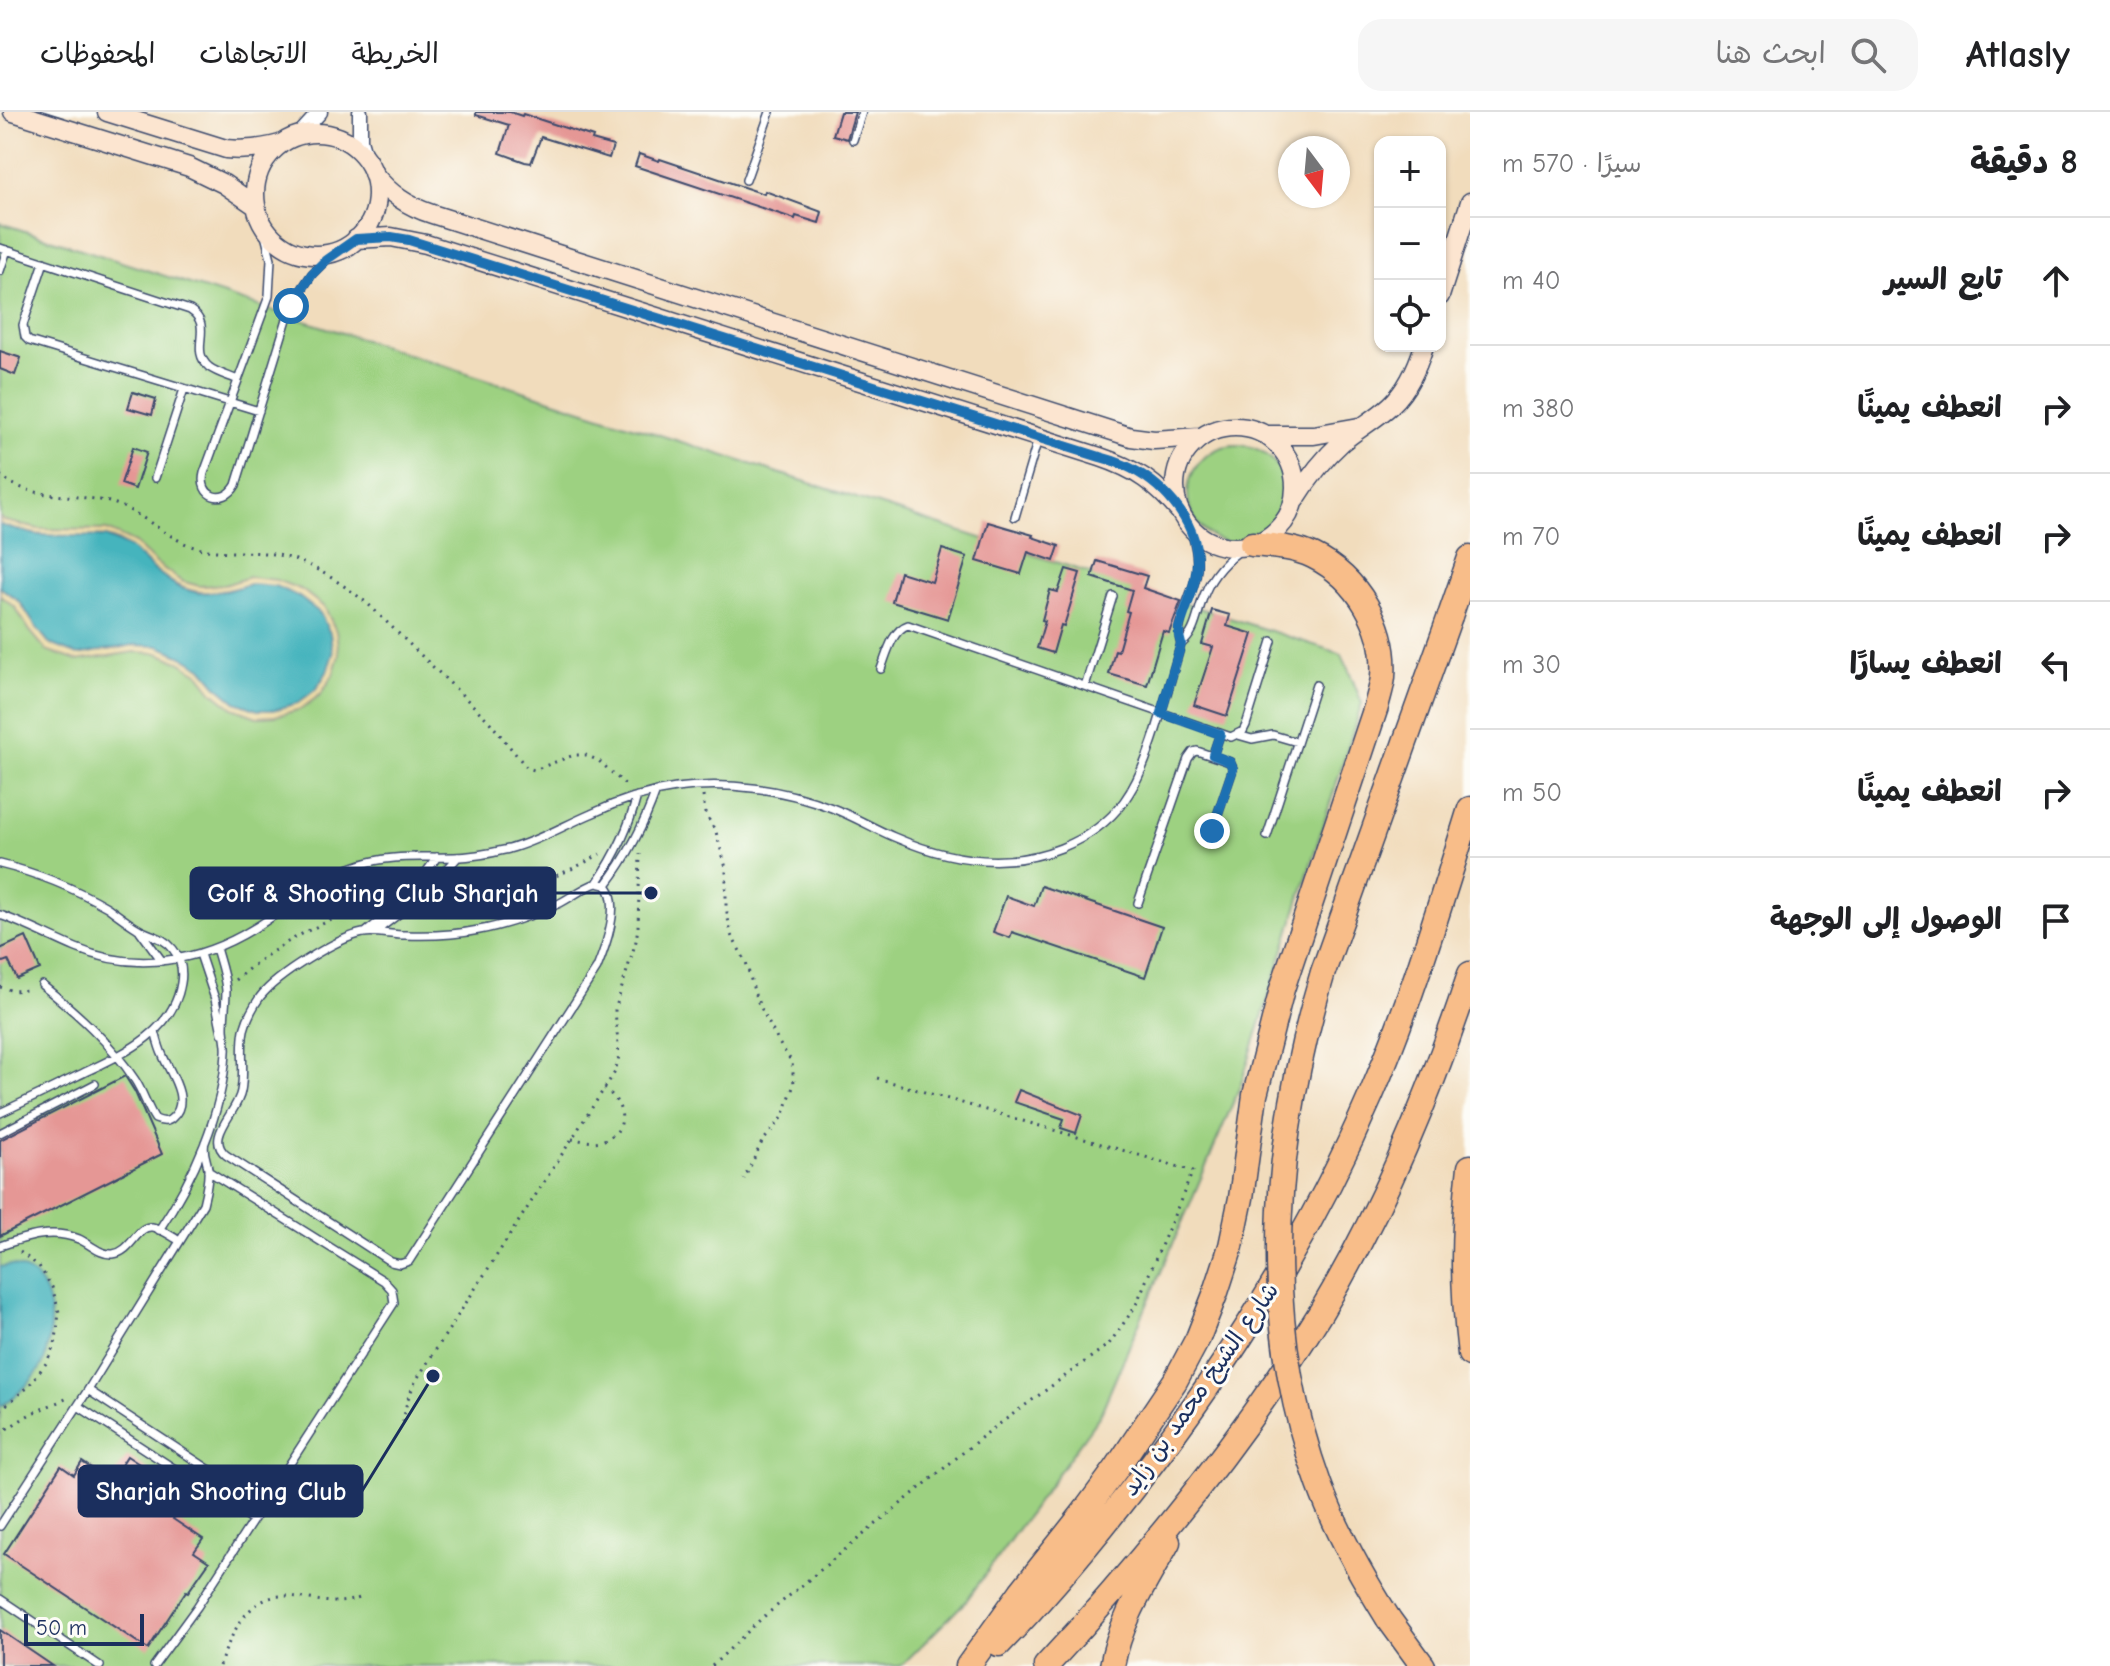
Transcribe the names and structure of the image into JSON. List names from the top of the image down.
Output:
{
  "streets": {
    "highway": ["شارع الشيخ محمد بن زايد"]
  },
  "places": ["Golf & Shooting Club Sharjah", "Sharjah Shooting Club"],
  "scale_bar": "50 m",
  "north": "bottom",
  "page": {
    "header": "Atlasly",
    "search": "ابحث هنا",
    "nav": ["الخريطة", "الاتجاهات", "المحفوظات"],
    "heading": ["8 دقيقة", "سيرًا · 570 m"],
    "map_buttons": ["+", "−"],
    "list": [
      ["تابع السير", "40 m"],
      ["انعطف يمينًا", "380 m"],
      ["انعطف يمينًا", "70 m"],
      ["انعطف يسارًا", "30 m"],
      ["انعطف يمينًا", "50 m"],
      "الوصول إلى الوجهة"
    ],
    "scale": "50 m"
  }
}
